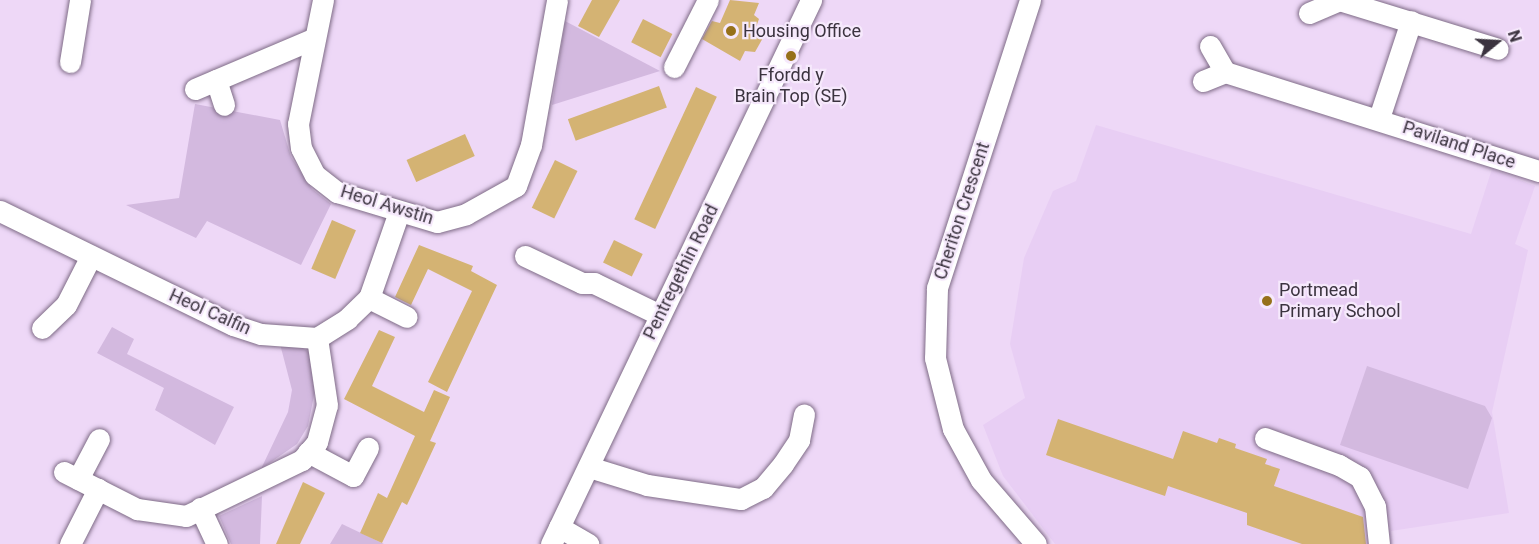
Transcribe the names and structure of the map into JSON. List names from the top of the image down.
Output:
{
  "streets": {
    "street": [
      "Paviland Place",
      "Heol Awstin",
      "Cheriton Crescent",
      "Pentregethin Road",
      "Heol Calfin"
    ]
  },
  "places": ["Housing Office", "Ffordd y Brain Top (SE)", "Portmead Primary School"],
  "north": "right"
}
